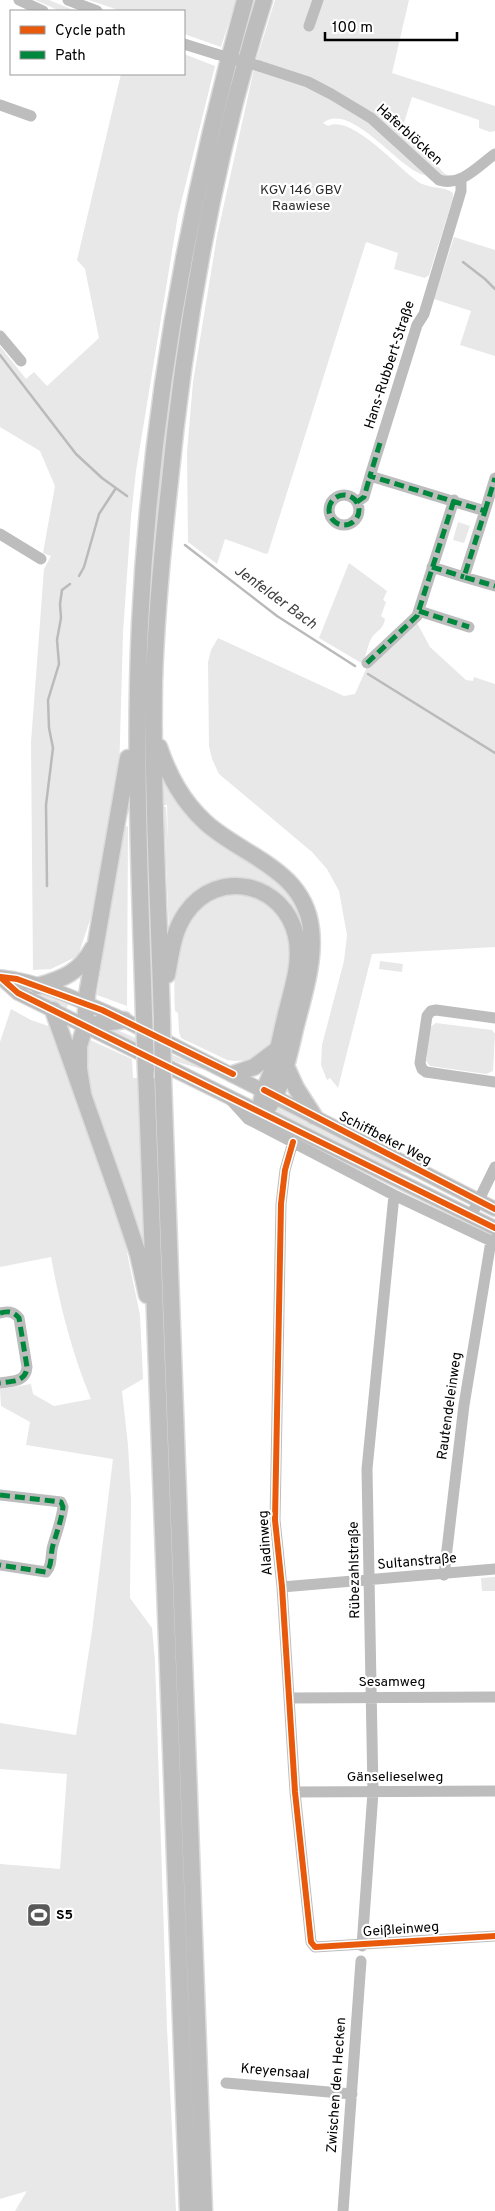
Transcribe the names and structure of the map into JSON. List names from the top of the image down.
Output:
{
  "streets": {
    "main road": ["Schiffbeker Weg"],
    "street": [
      "Haferblöcken",
      "Hans-Rubbert-Straße",
      "Rautendeleinweg",
      "Aladinweg",
      "Sultanstraße",
      "Rübezahlstraße",
      "Sesamweg",
      "Gänselieselweg",
      "Geißleinweg",
      "Kreyensaal",
      "Zwischen den Hecken"
    ]
  },
  "crossings": [
    ["Haferblöcken", "Hans-Rubbert-Straße"],
    ["Schiffbeker Weg", "Rautendeleinweg"],
    ["Schiffbeker Weg", "Aladinweg"],
    ["Schiffbeker Weg", "Rübezahlstraße"],
    ["Rautendeleinweg", "Sultanstraße"],
    ["Aladinweg", "Sultanstraße"],
    ["Aladinweg", "Sesamweg"],
    ["Aladinweg", "Gänselieselweg"],
    ["Aladinweg", "Geißleinweg"],
    ["Sultanstraße", "Rübezahlstraße"],
    ["Rübezahlstraße", "Sesamweg"],
    ["Rübezahlstraße", "Gänselieselweg"],
    ["Rübezahlstraße", "Geißleinweg"],
    ["Kreyensaal", "Zwischen den Hecken"]
  ],
  "water": ["Jenfelder Bach"],
  "parks": ["KGV 146 GBV Raawiese"],
  "places": {
    "sports": ["S5"]
  },
  "legend": ["Cycle path", "Path"],
  "scale_bar": "100 m"
}
